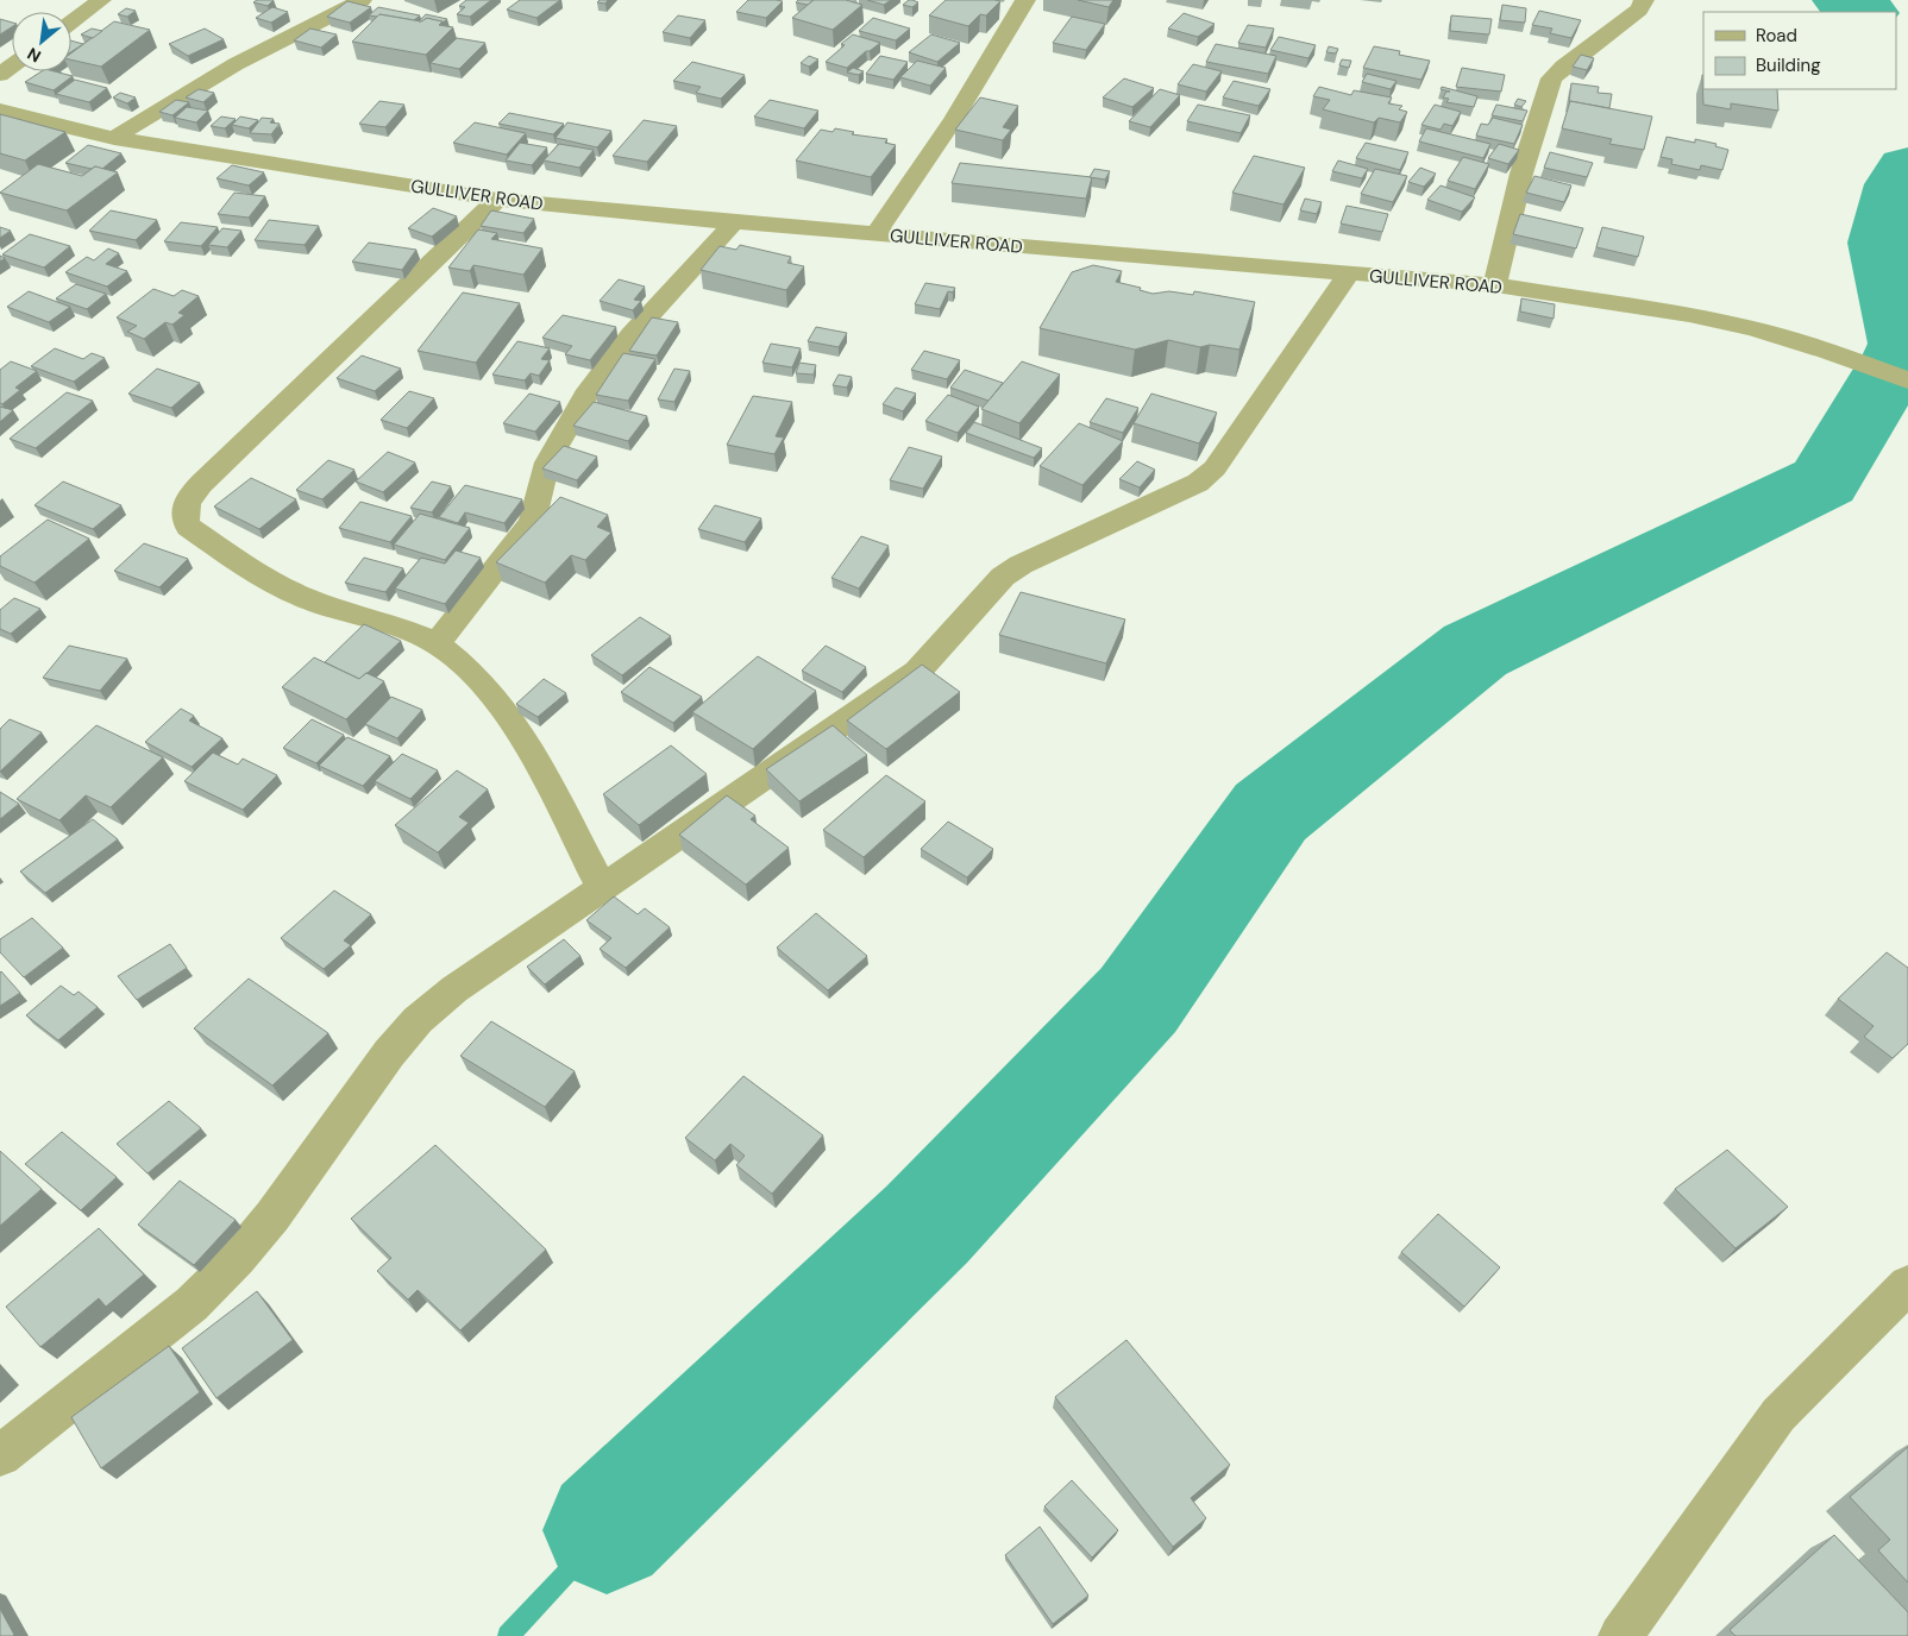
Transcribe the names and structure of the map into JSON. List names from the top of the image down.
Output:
{
  "streets": {
    "street": ["GULLIVER ROAD"]
  },
  "legend": ["Road", "Building"],
  "north": "bottom left"
}
